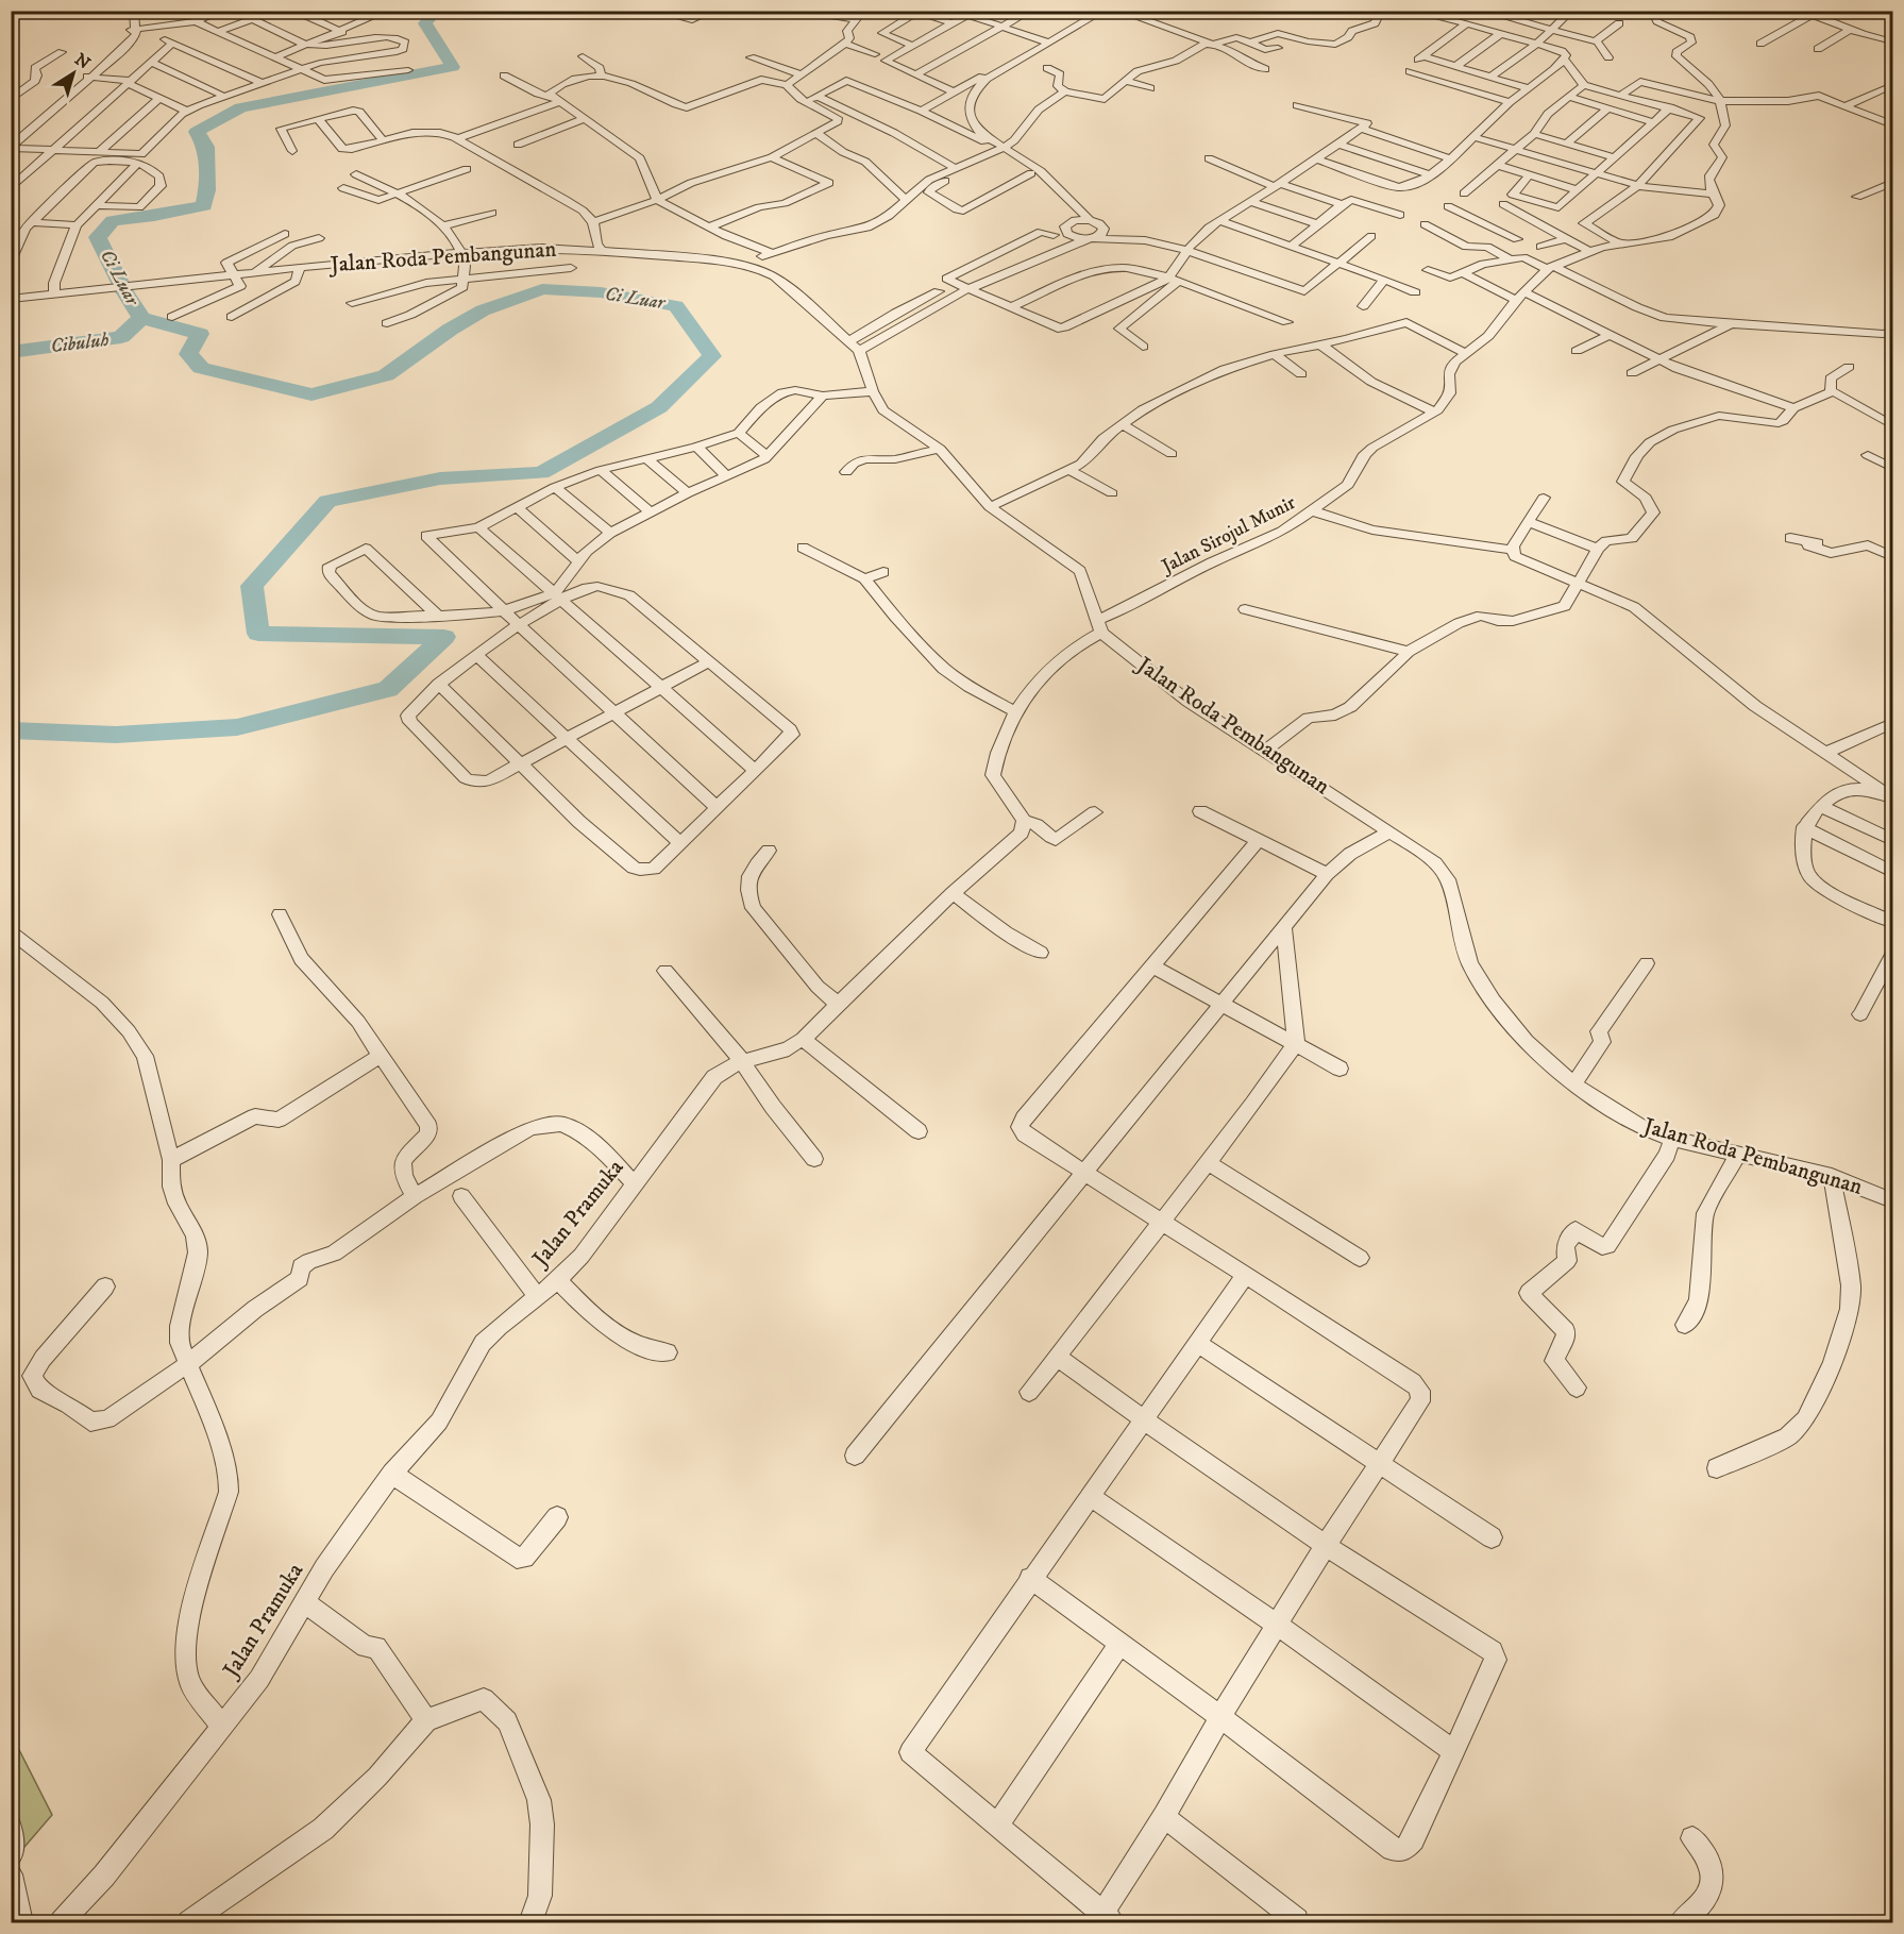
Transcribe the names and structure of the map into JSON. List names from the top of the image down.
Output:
{
  "streets": {
    "street": ["Jalan Roda Pembangunan", "Jalan Sirojul Munir", "Jalan Pramuka"]
  },
  "crossings": [
    ["Jalan Roda Pembangunan", "Jalan Sirojul Munir"]
  ],
  "water": ["Ci Luar", "Cibuluh"],
  "north": "top right"
}
